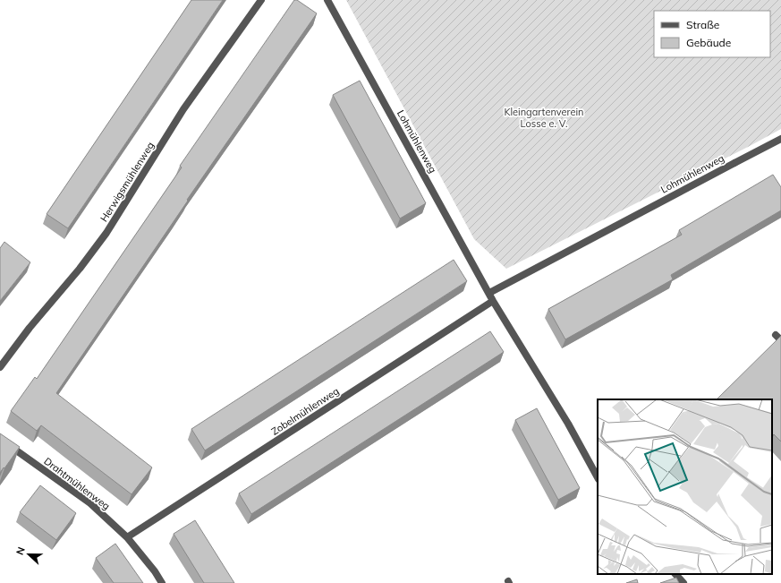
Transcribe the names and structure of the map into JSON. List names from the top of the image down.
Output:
{
  "streets": {
    "street": [
      "Lohmühlenweg",
      "Herwigsmühlenweg",
      "Zobelmühlenweg",
      "Drahtmühlenweg"
    ]
  },
  "crossings": [
    ["Lohmühlenweg", "Zobelmühlenweg"],
    ["Zobelmühlenweg", "Drahtmühlenweg"]
  ],
  "parks": ["Kleingartenverein Losse e. V."],
  "legend": ["Straße", "Gebäude"],
  "north": "left"
}
